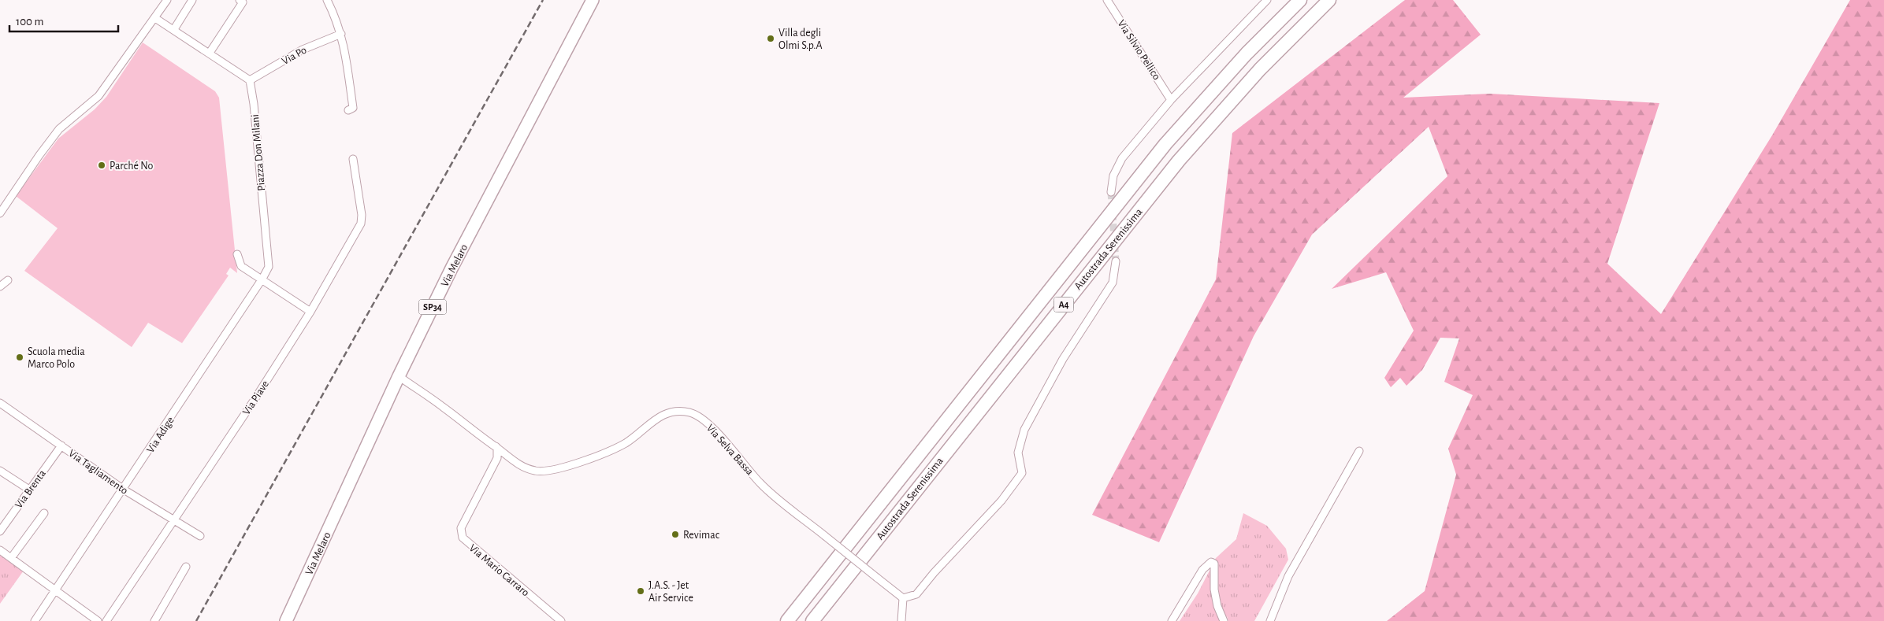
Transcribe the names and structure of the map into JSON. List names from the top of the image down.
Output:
{
  "streets": {
    "highway": ["Autostrada Serenissima", "A4"],
    "main road": ["Via Melaro", "SP34"],
    "street": [
      "Via Silvio Pellico",
      "Via Po",
      "Piazza Don Milani",
      "Via Piave",
      "Via Adige",
      "Via Selva Bassa",
      "Via Tagliamento",
      "Via Brenta",
      "Via Mario Carraro"
    ]
  },
  "crossings": [
    ["Via Po", "Piazza Don Milani"],
    ["Piazza Don Milani", "Via Adige"],
    ["Via Melaro", "Via Selva Bassa"],
    ["Via Piave", "Via Tagliamento"],
    ["Via Adige", "Via Tagliamento"],
    ["Via Selva Bassa", "Via Mario Carraro"],
    ["Via Tagliamento", "Via Brenta"]
  ],
  "places": [
    "Villa degli Olmi S.p.A",
    "Parché No",
    "Scuola media Marco Polo",
    "Revimac",
    "J.A.S. - Jet Air Service"
  ],
  "scale_bar": "100 m"
}
